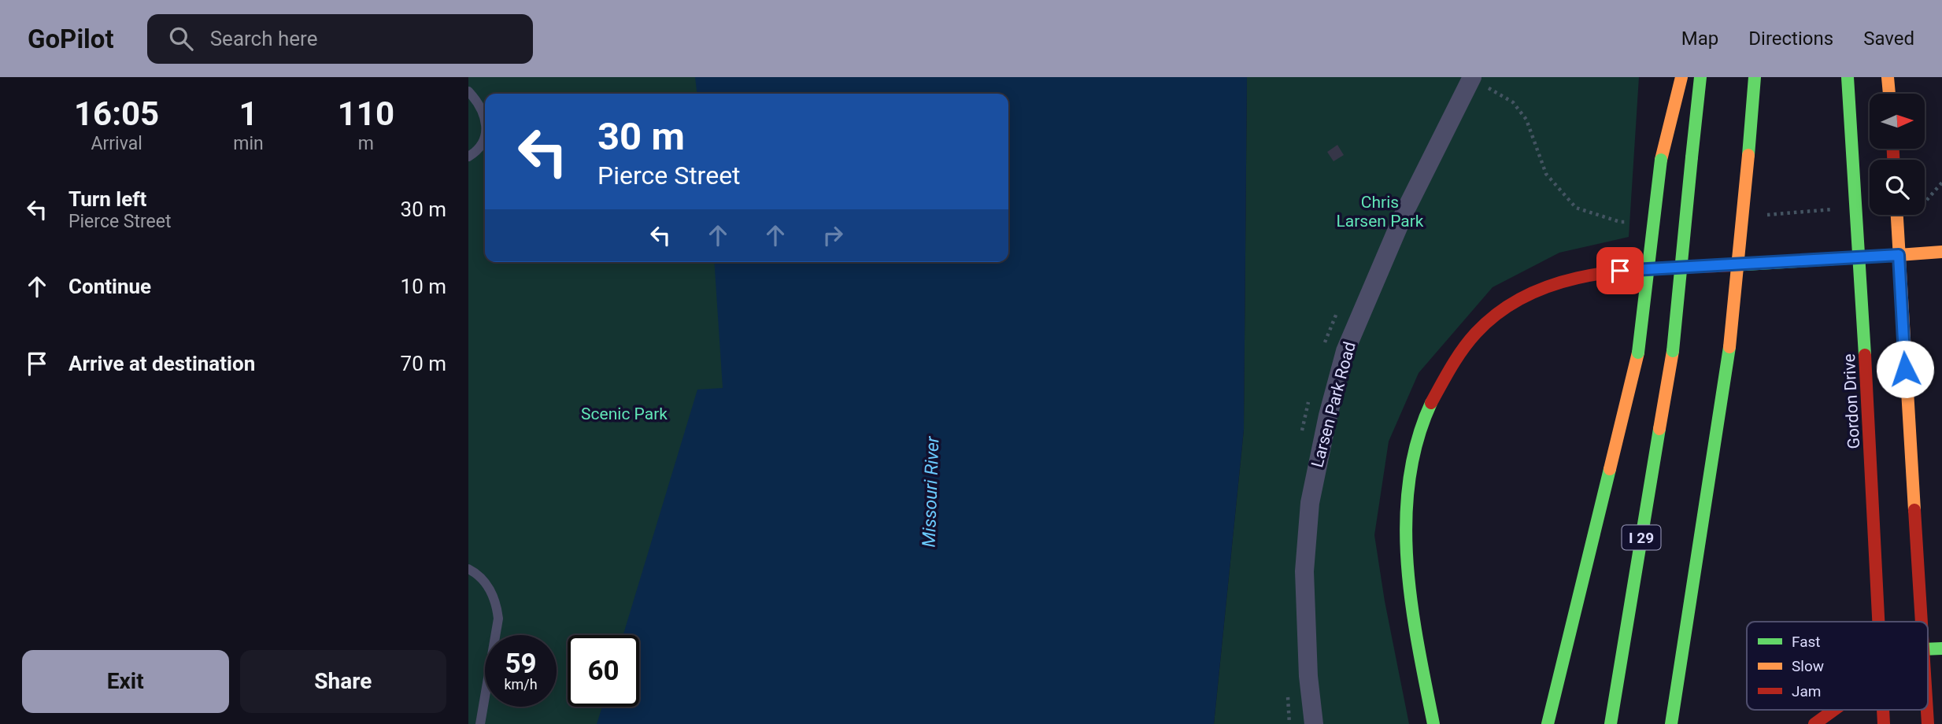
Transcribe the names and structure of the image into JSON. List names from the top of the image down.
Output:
{
  "streets": {
    "main road": ["Gordon Drive", "I 29"],
    "street": ["Larsen Park Road"]
  },
  "water": ["Missouri River"],
  "parks": ["Chris Larsen Park", "Scenic Park"],
  "legend": ["Fast", "Slow", "Jam"],
  "north": "right",
  "page": {
    "header": "GoPilot",
    "search": "Search here",
    "nav": ["Map", "Directions", "Saved"],
    "eta": [
      "16:05",
      "Arrival",
      "1",
      "min",
      "110",
      "m"
    ],
    "turn": ["30 m", "Pierce Street"],
    "list": [
      {
        "name": "Turn left",
        "note": "Pierce Street",
        "value": "30 m"
      },
      {
        "name": "Continue",
        "value": "10 m"
      },
      {
        "name": "Arrive at destination",
        "value": "70 m"
      }
    ],
    "speed": "59 km/h",
    "limit": "60",
    "buttons": ["Exit", "Share"]
  }
}
